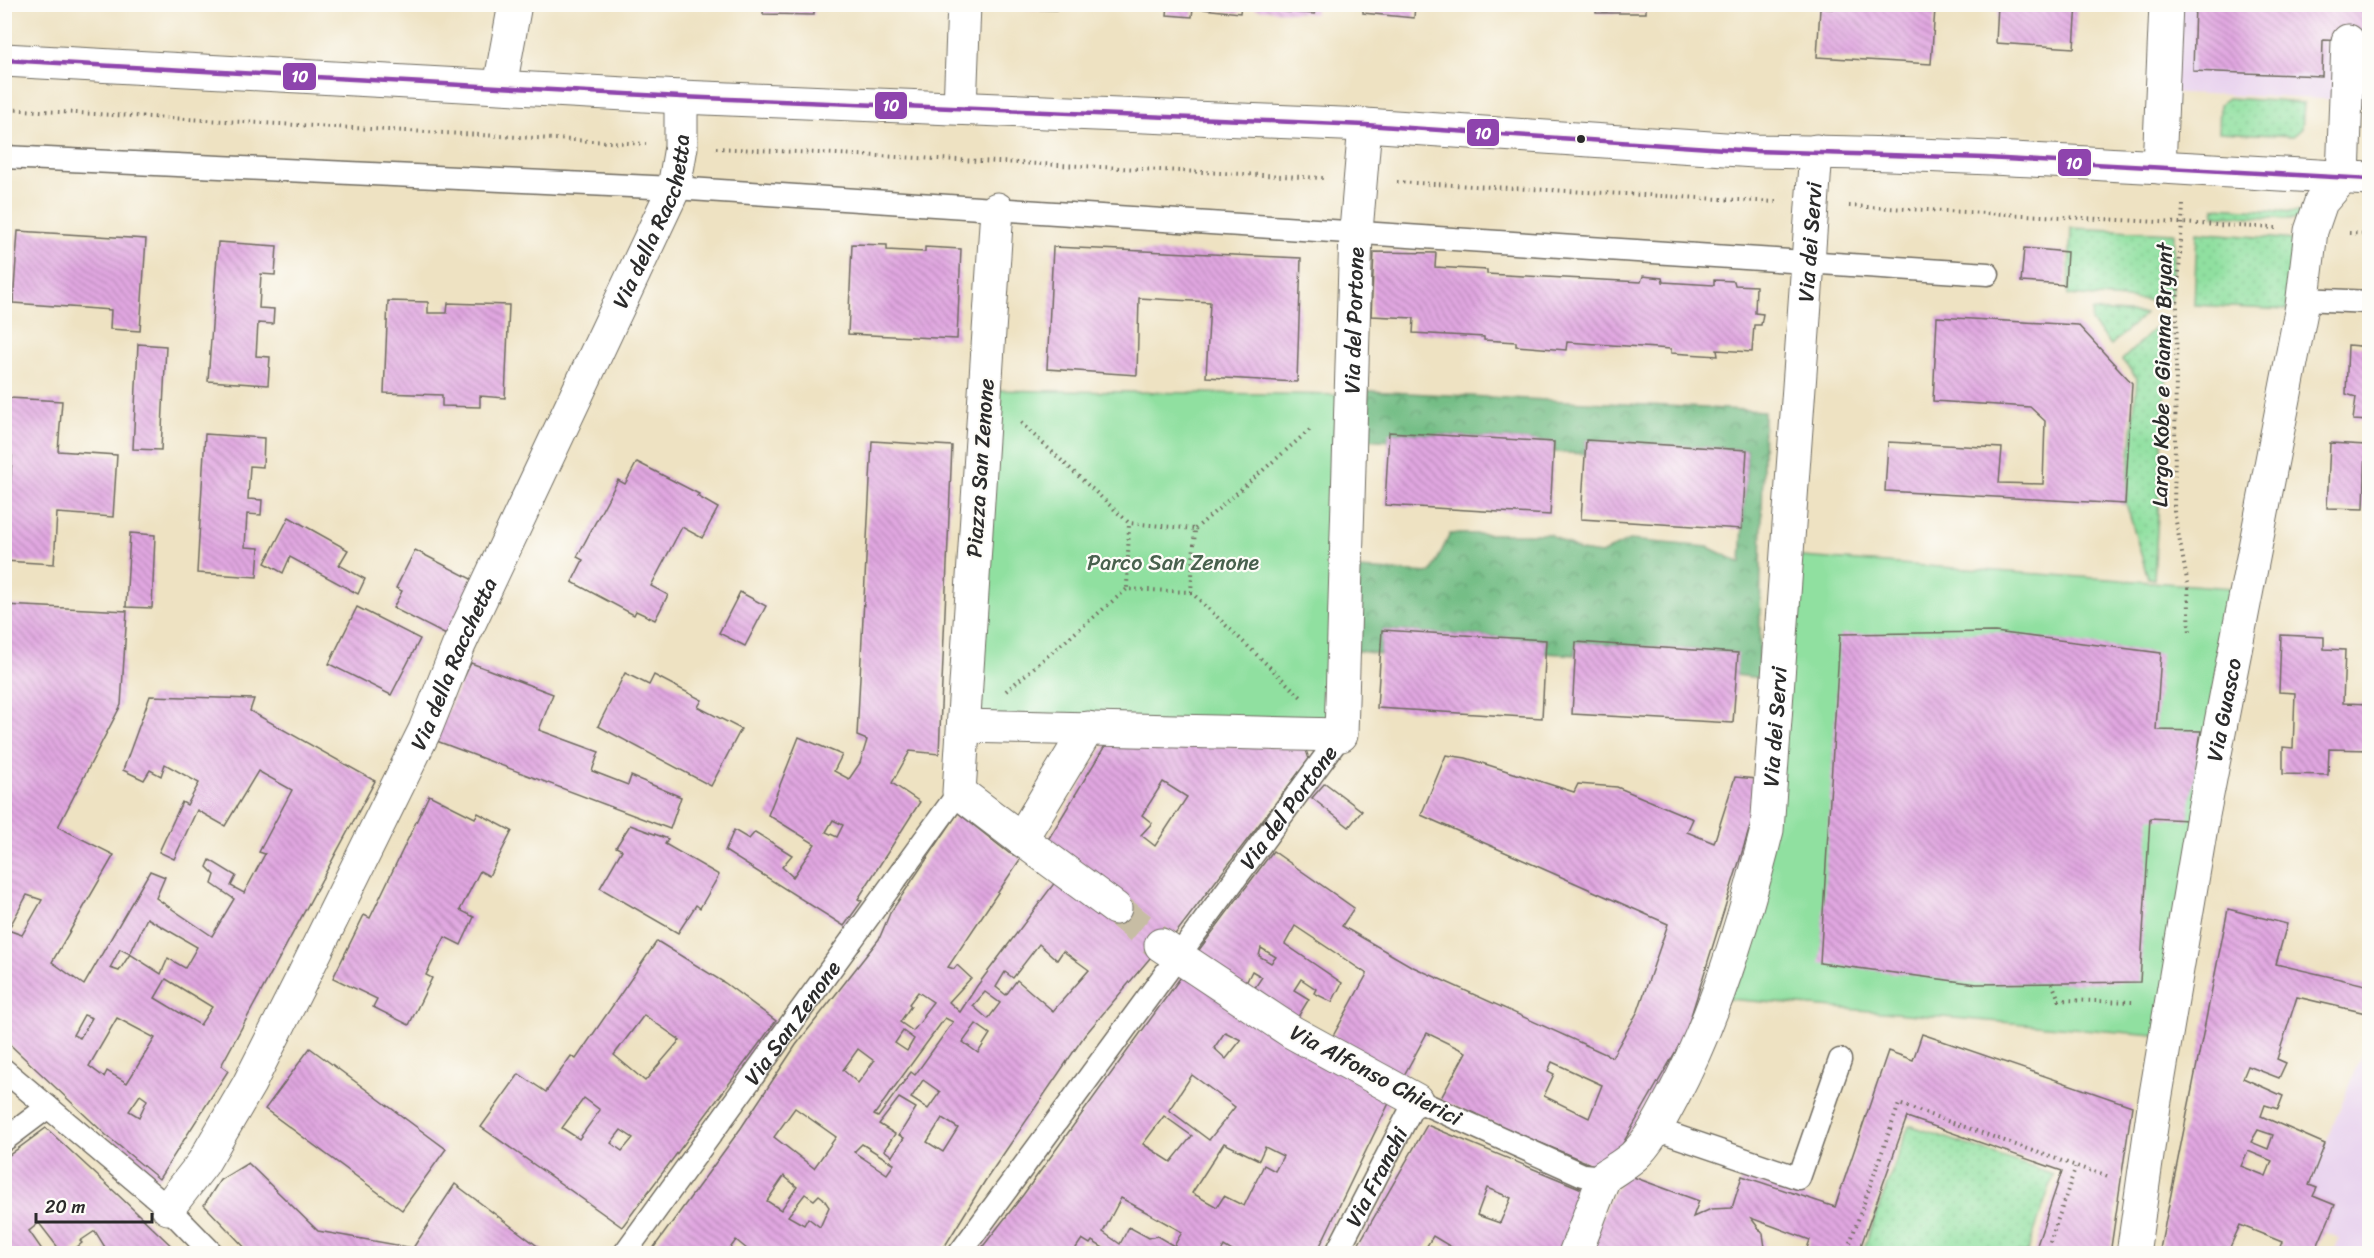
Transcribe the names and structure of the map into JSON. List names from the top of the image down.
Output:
{
  "streets": {
    "street": [
      "Via della Racchetta",
      "Via dei Servi",
      "Via del Portone",
      "Piazza San Zenone",
      "Via Guasco",
      "Via Alfonso Chierici"
    ],
    "lane": ["Via San Zenone", "Via Franchi"],
    "path": ["Largo Kobe e Gianna Bryant"]
  },
  "crossings": [
    ["Via dei Servi", "Via Alfonso Chierici"],
    ["Via del Portone", "Via Alfonso Chierici"],
    ["Piazza San Zenone", "Via San Zenone"],
    ["Via Alfonso Chierici", "Via Franchi"]
  ],
  "parks": ["Parco San Zenone"],
  "lines": ["transit line 10"],
  "scale_bar": "20 m"
}
